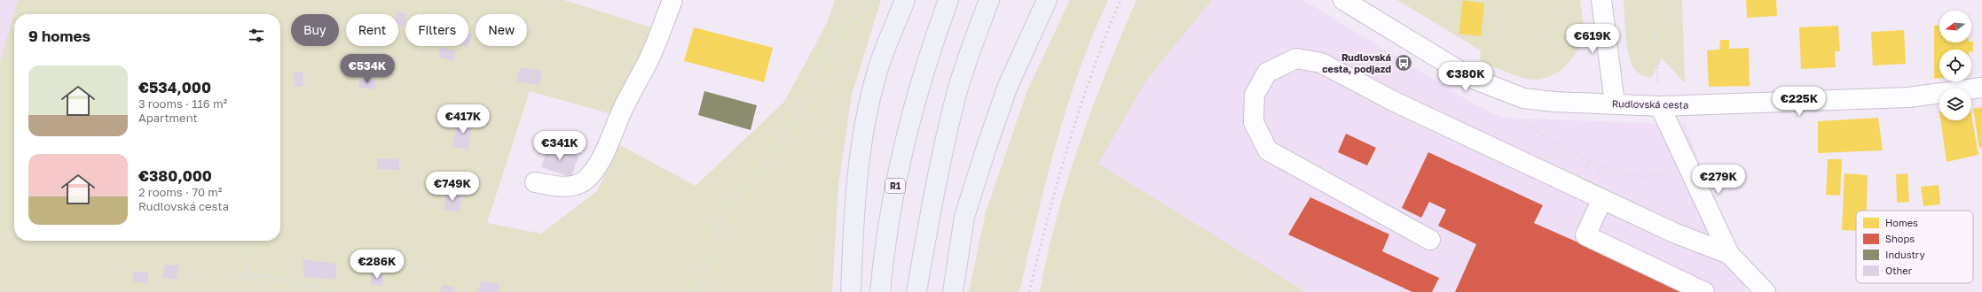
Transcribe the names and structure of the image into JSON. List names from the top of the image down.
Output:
{
  "streets": {
    "highway": ["R1"],
    "street": ["Rudlovská cesta"]
  },
  "places": {
    "bus stop": ["Rudlovská cesta, podjazd"]
  },
  "legend": [
    "Homes",
    "Shops",
    "Industry",
    "Other"
  ],
  "north": "left",
  "page": {
    "chip": [
      "Buy",
      "Rent",
      "Filters",
      "New"
    ],
    "heading": "9 homes",
    "price": [
      "€619K",
      "€534K",
      "€380K",
      "€225K",
      "€417K",
      "€341K",
      "€279K",
      "€749K",
      "€286K"
    ],
    "list": [
      {
        "name": "€534,000",
        "note": "3 rooms · 116 m² · Apartment"
      },
      {
        "name": "€380,000",
        "note": "2 rooms · 70 m² · Rudlovská cesta"
      }
    ]
  }
}
